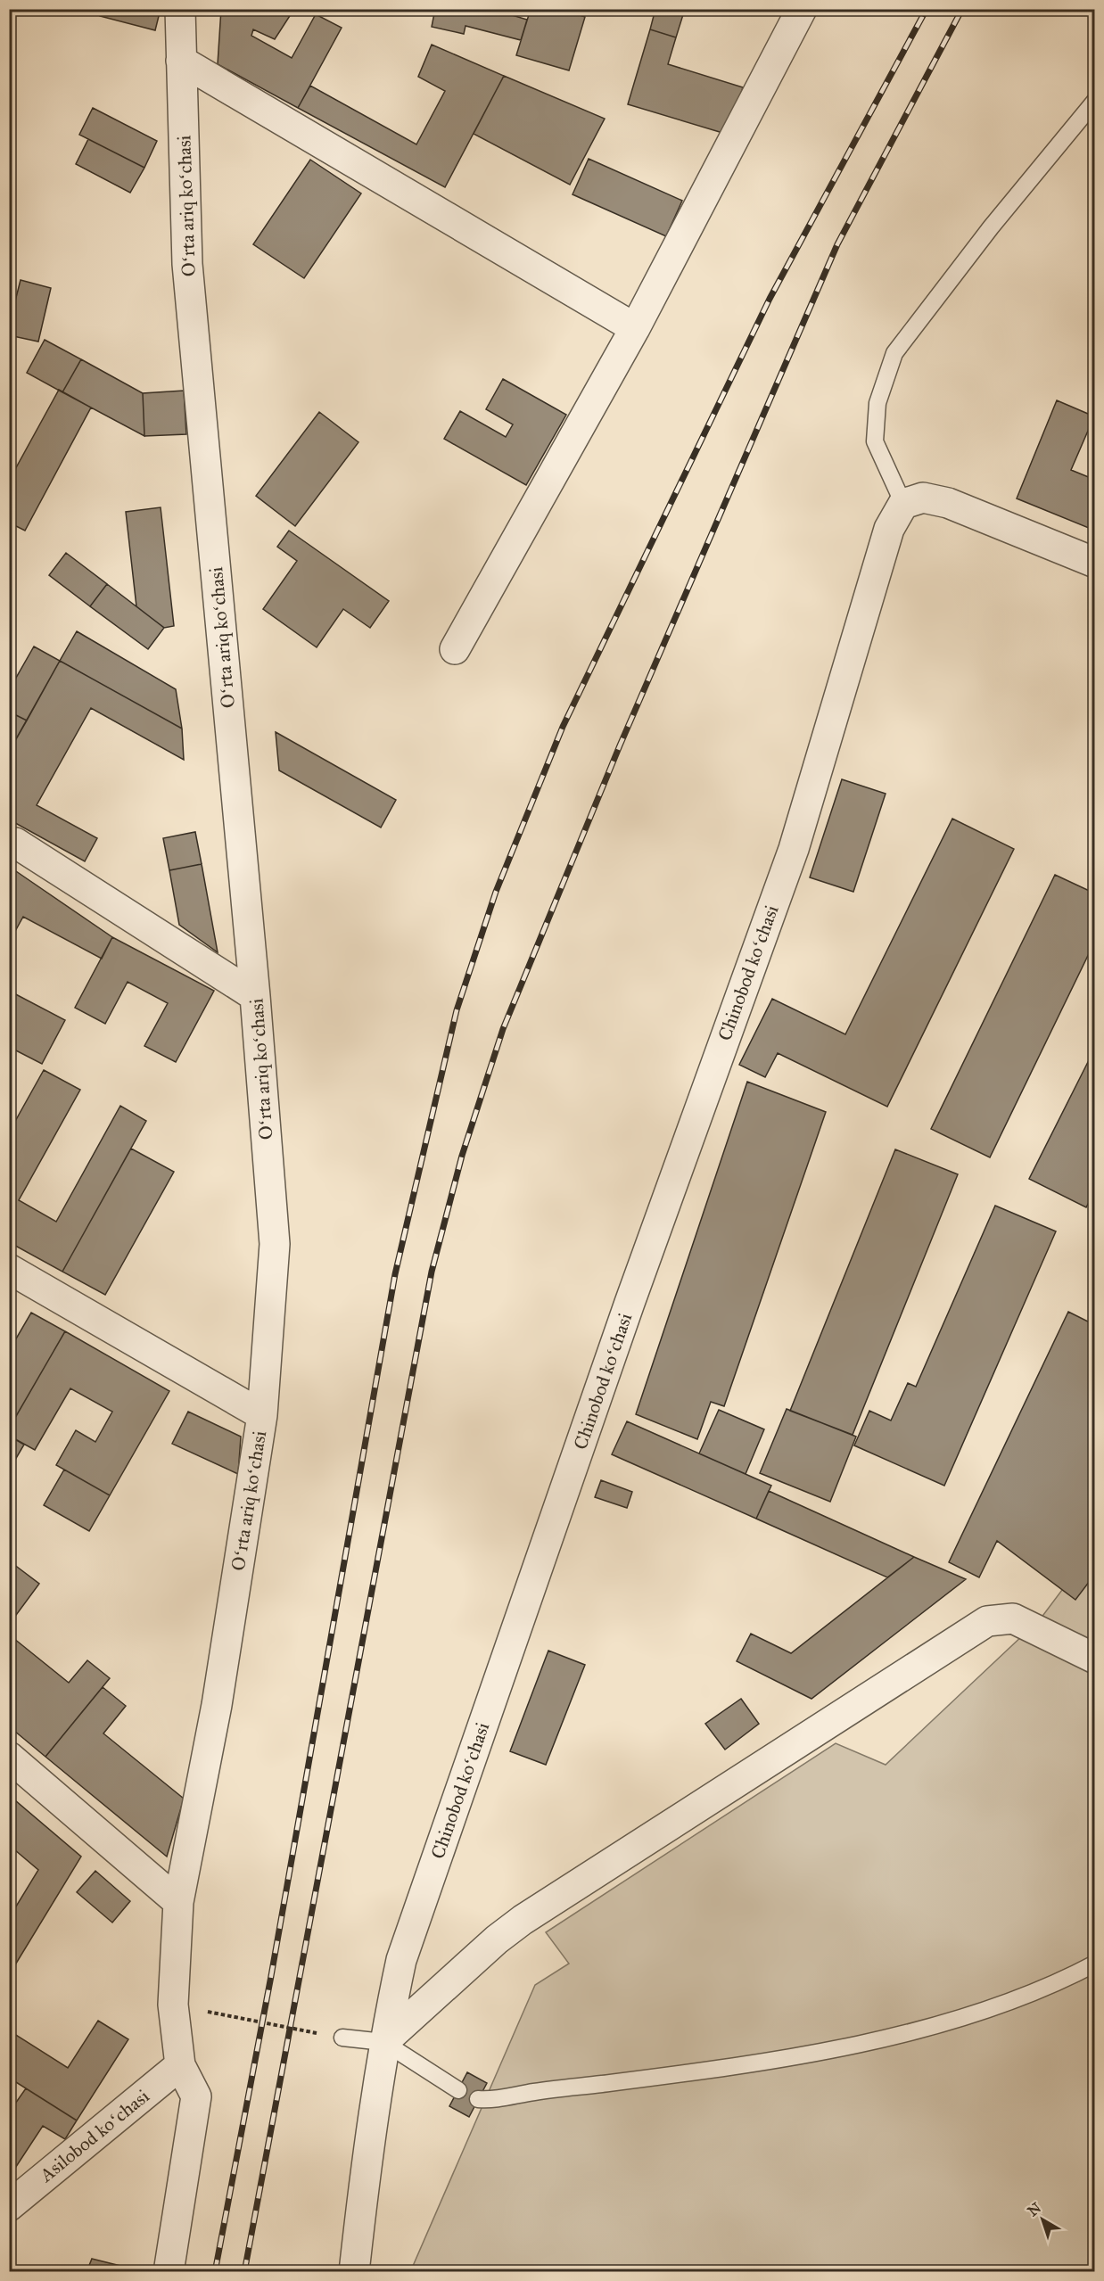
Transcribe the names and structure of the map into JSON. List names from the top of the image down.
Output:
{
  "streets": {
    "street": ["Oʻrta ariq koʻchasi", "Chinobod koʻchasi", "Asilobod koʻchasi"]
  },
  "north": "top left"
}
